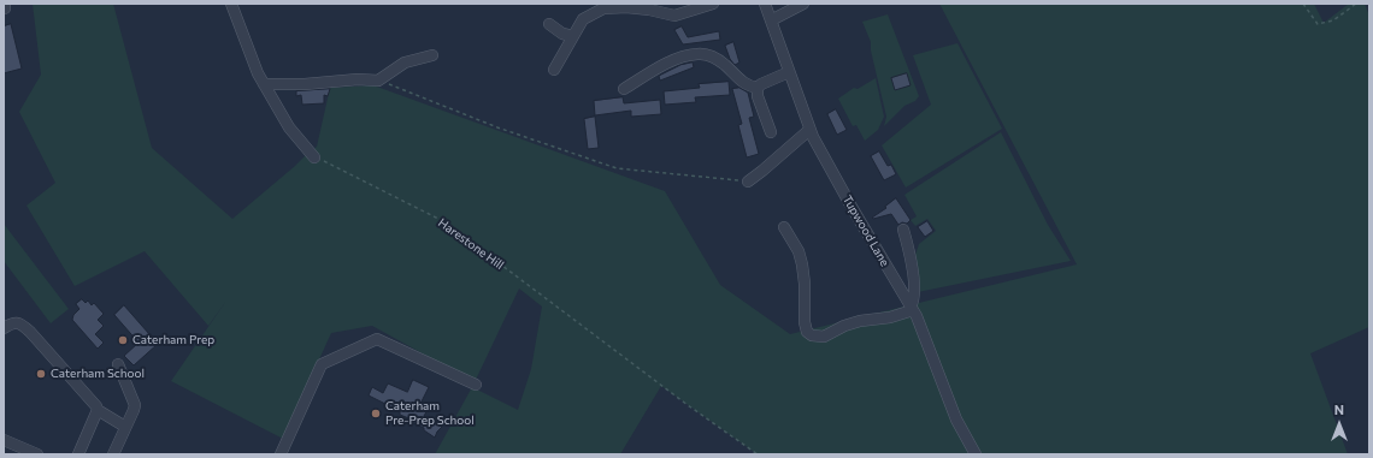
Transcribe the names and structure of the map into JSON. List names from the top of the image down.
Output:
{
  "streets": {
    "street": ["Tupwood Lane"],
    "path": ["Harestone Hill"]
  },
  "places": ["Caterham Prep", "Caterham School", "Caterham Pre-Prep School"],
  "north": "top"
}
